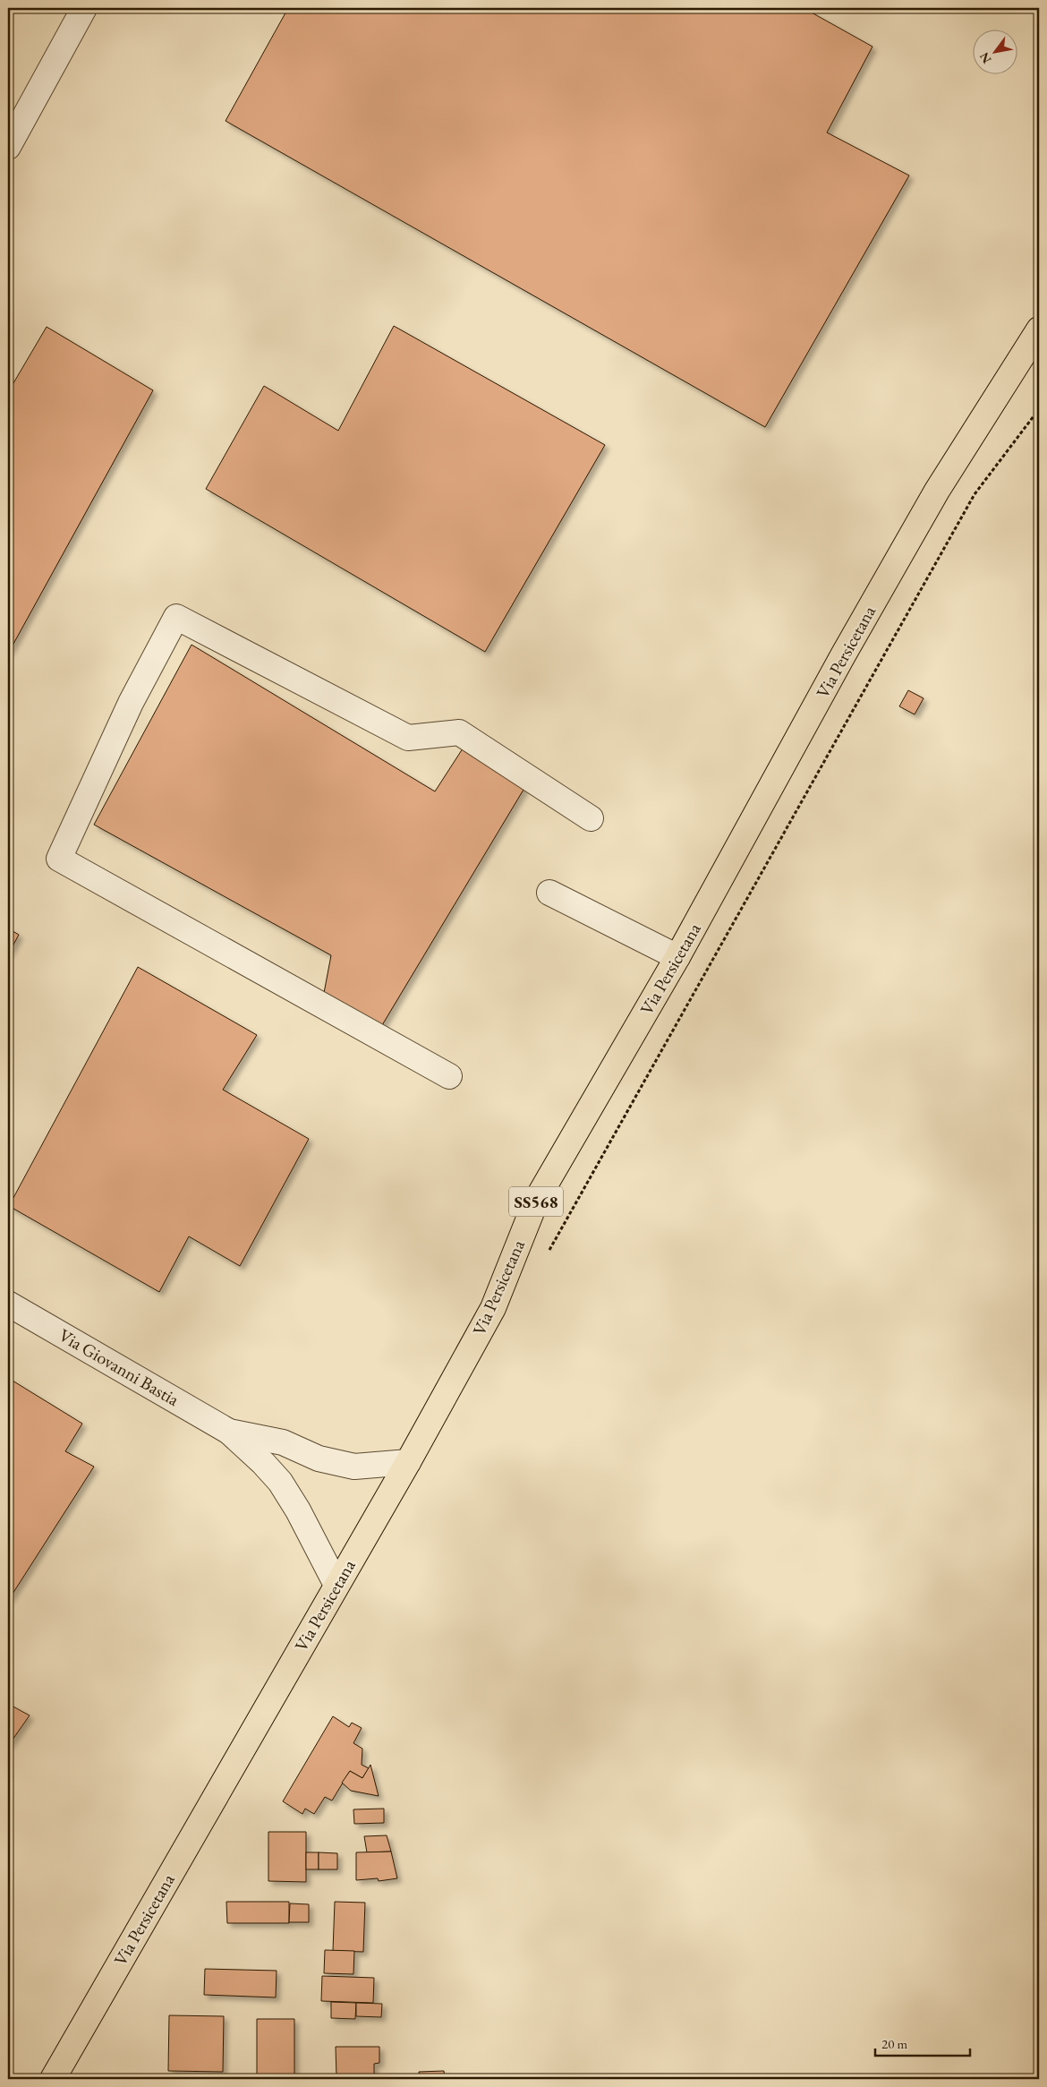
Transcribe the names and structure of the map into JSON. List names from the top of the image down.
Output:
{
  "streets": {
    "main road": ["Via Persicetana", "SS568"],
    "street": ["Via Giovanni Bastia"]
  },
  "crossings": [
    ["Via Persicetana", "Via Giovanni Bastia"]
  ],
  "scale_bar": "20 m",
  "north": "bottom left"
}
